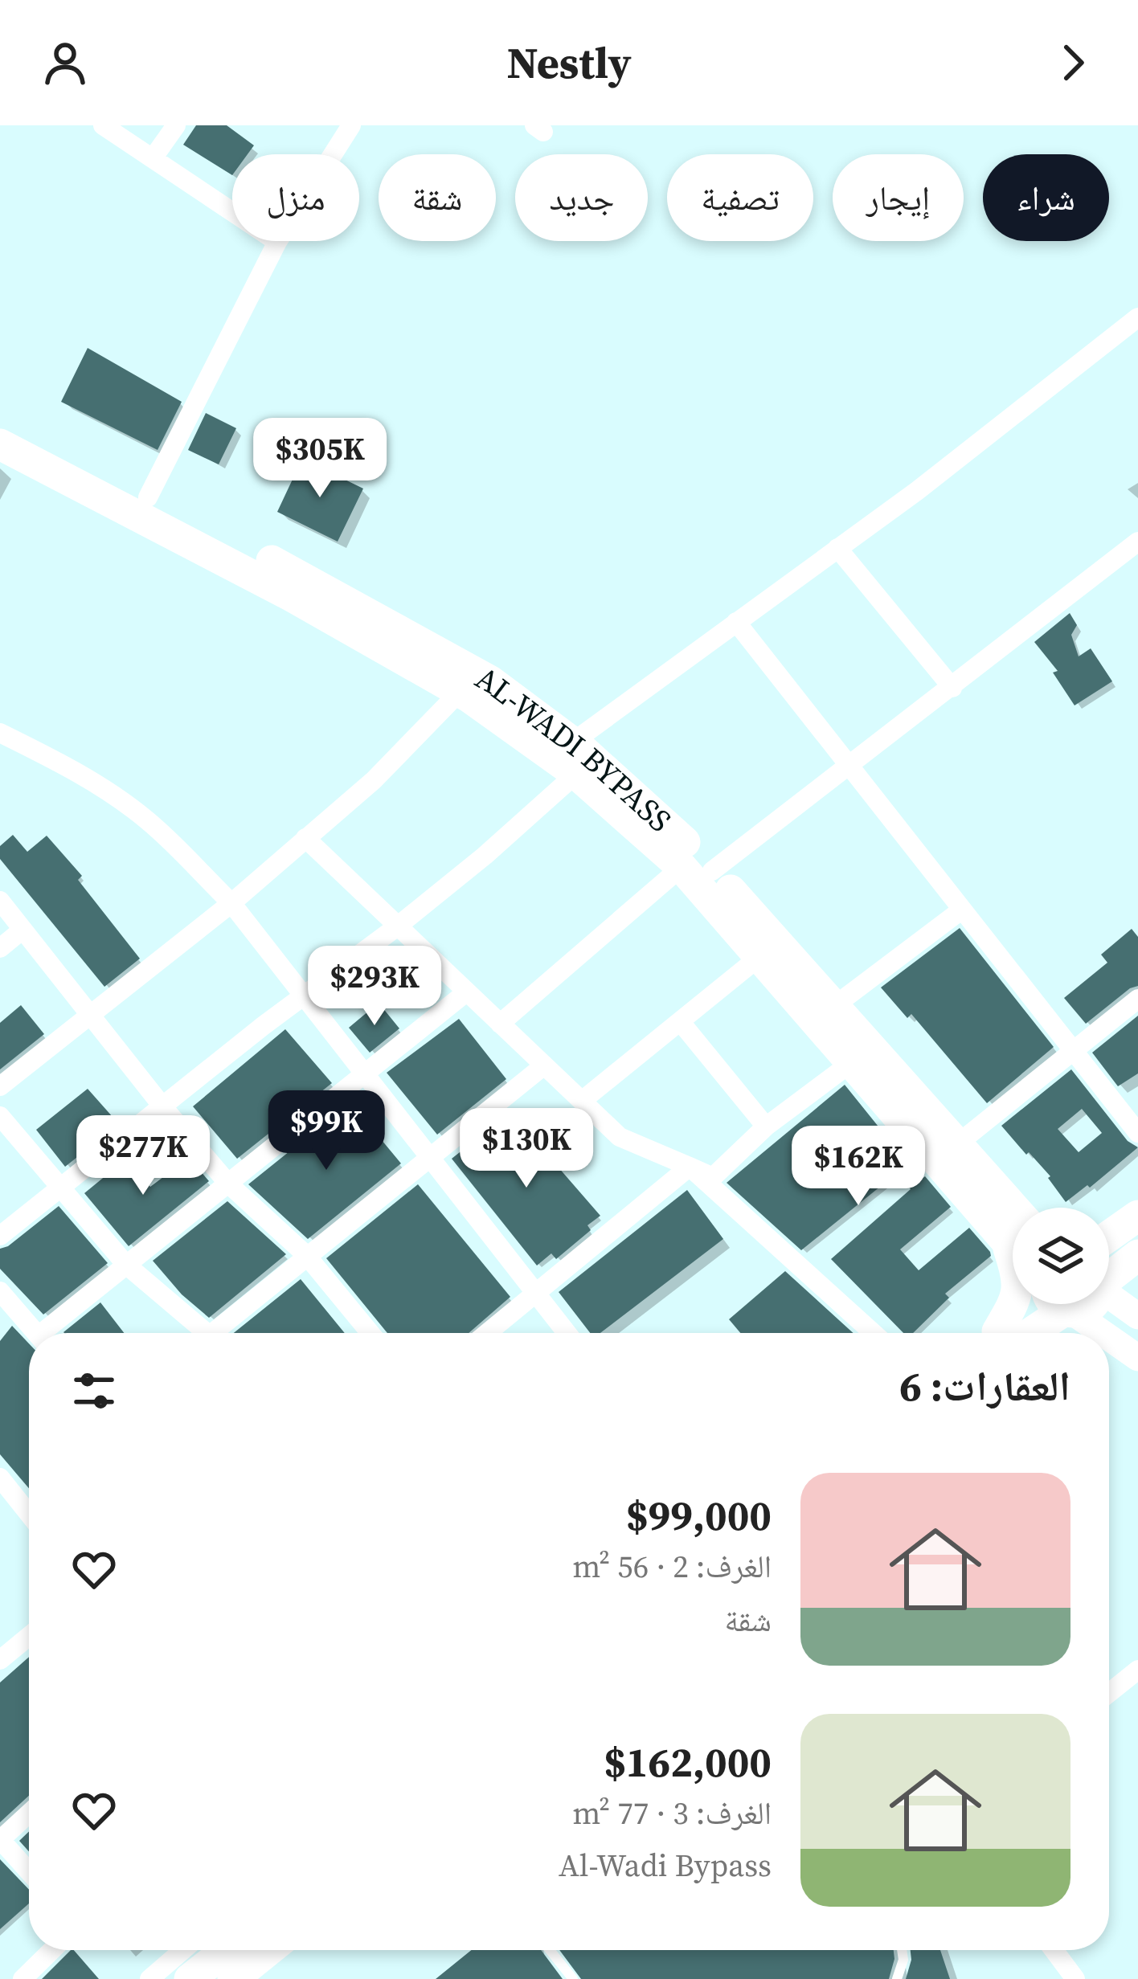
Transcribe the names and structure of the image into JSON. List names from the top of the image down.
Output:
{
  "streets": {
    "main road": ["AL-WADI BYPASS"]
  },
  "page": {
    "header": "Nestly",
    "chip": [
      "شراء",
      "إيجار",
      "تصفية",
      "جديد",
      "شقة",
      "منزل"
    ],
    "price": [
      "$305K",
      "$293K",
      "$99K",
      "$130K",
      "$277K",
      "$162K"
    ],
    "heading": "العقارات: 6",
    "list": [
      {
        "name": "$99,000",
        "note": "الغرف: 2 · 56 m² · شقة"
      },
      {
        "name": "$162,000",
        "note": "الغرف: 3 · 77 m² · Al-Wadi Bypass"
      }
    ]
  }
}
